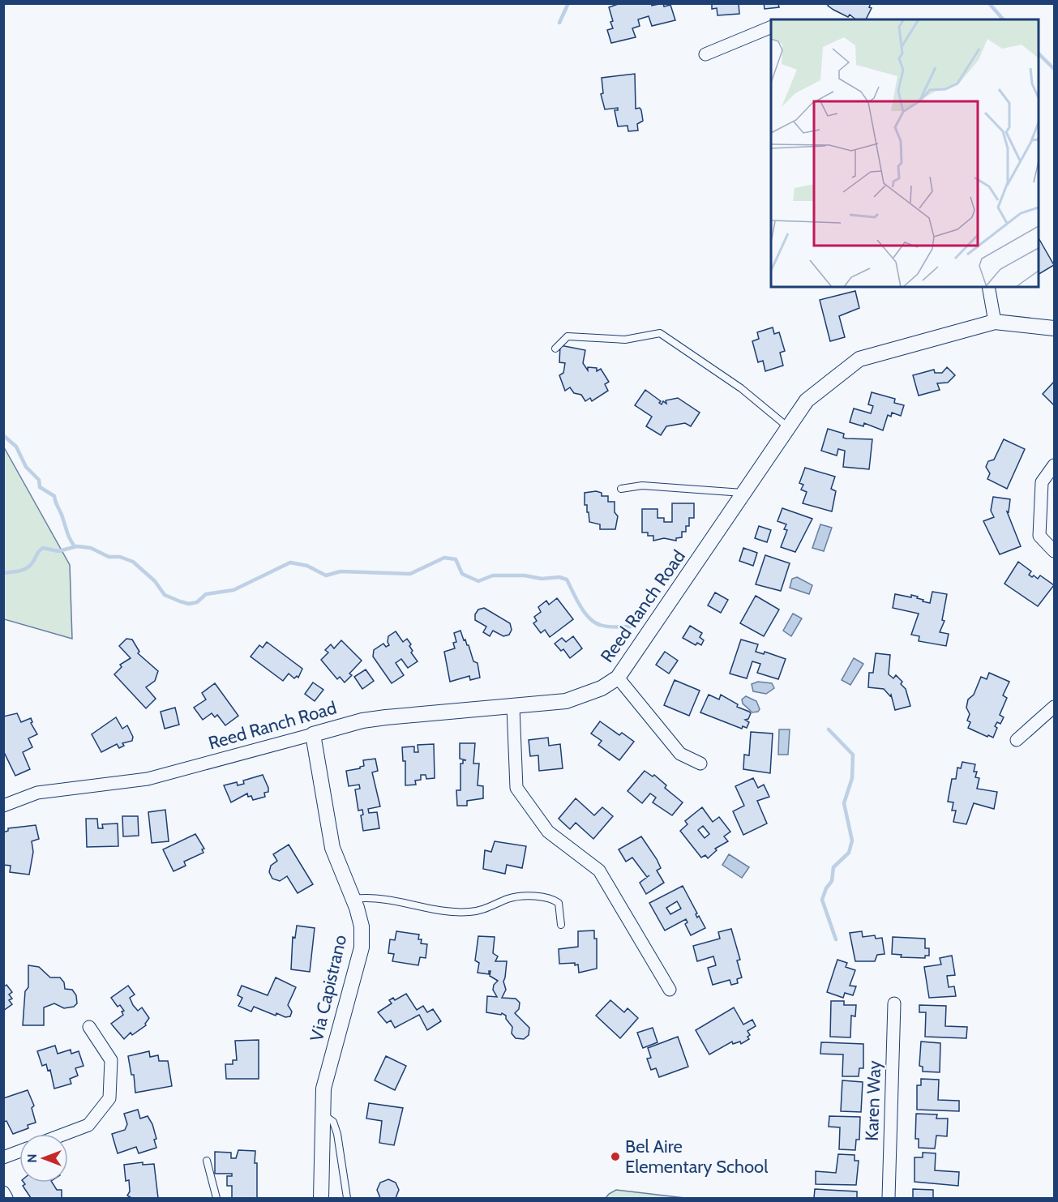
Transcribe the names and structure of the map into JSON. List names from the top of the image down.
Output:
{
  "streets": {
    "street": ["Reed Ranch Road", "Via Capistrano", "Karen Way"]
  },
  "crossings": [
    ["Reed Ranch Road", "Via Capistrano"]
  ],
  "places": ["Bel Aire Elementary School"],
  "north": "left"
}
